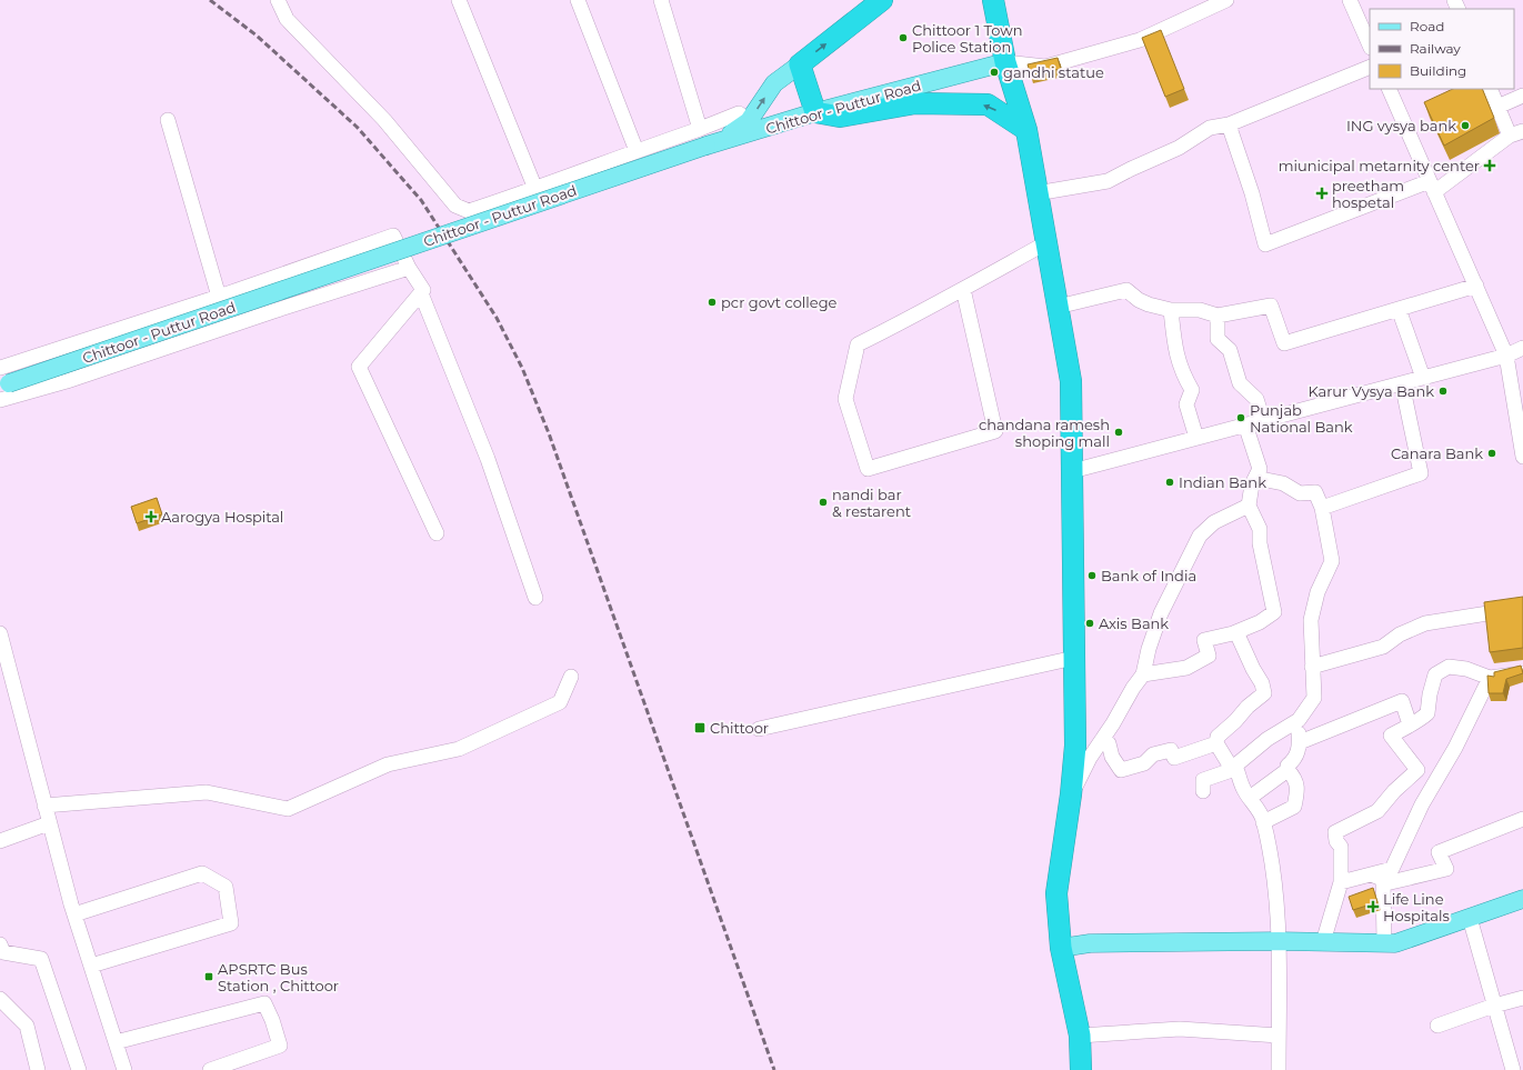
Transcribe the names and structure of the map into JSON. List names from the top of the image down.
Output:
{
  "streets": {
    "main road": ["Chittoor - Puttur Road"]
  },
  "places": {
    "other": [
      "Chittoor 1 Town Police Station",
      "gandhi statue",
      "ING vysya bank",
      "pcr govt college",
      "Karur Vysya Bank",
      "Punjab National Bank",
      "chandana ramesh shoping mall",
      "Canara Bank",
      "Indian Bank",
      "nandi bar & restarent",
      "Bank of India",
      "Axis Bank"
    ],
    "health": [
      "miunicipal metarnity center",
      "preetham hospetal",
      "Aarogya Hospital",
      "Life Line Hospitals"
    ],
    "transit": ["Chittoor", "APSRTC Bus Station , Chittoor"]
  },
  "legend": ["Road", "Railway", "Building"]
}
